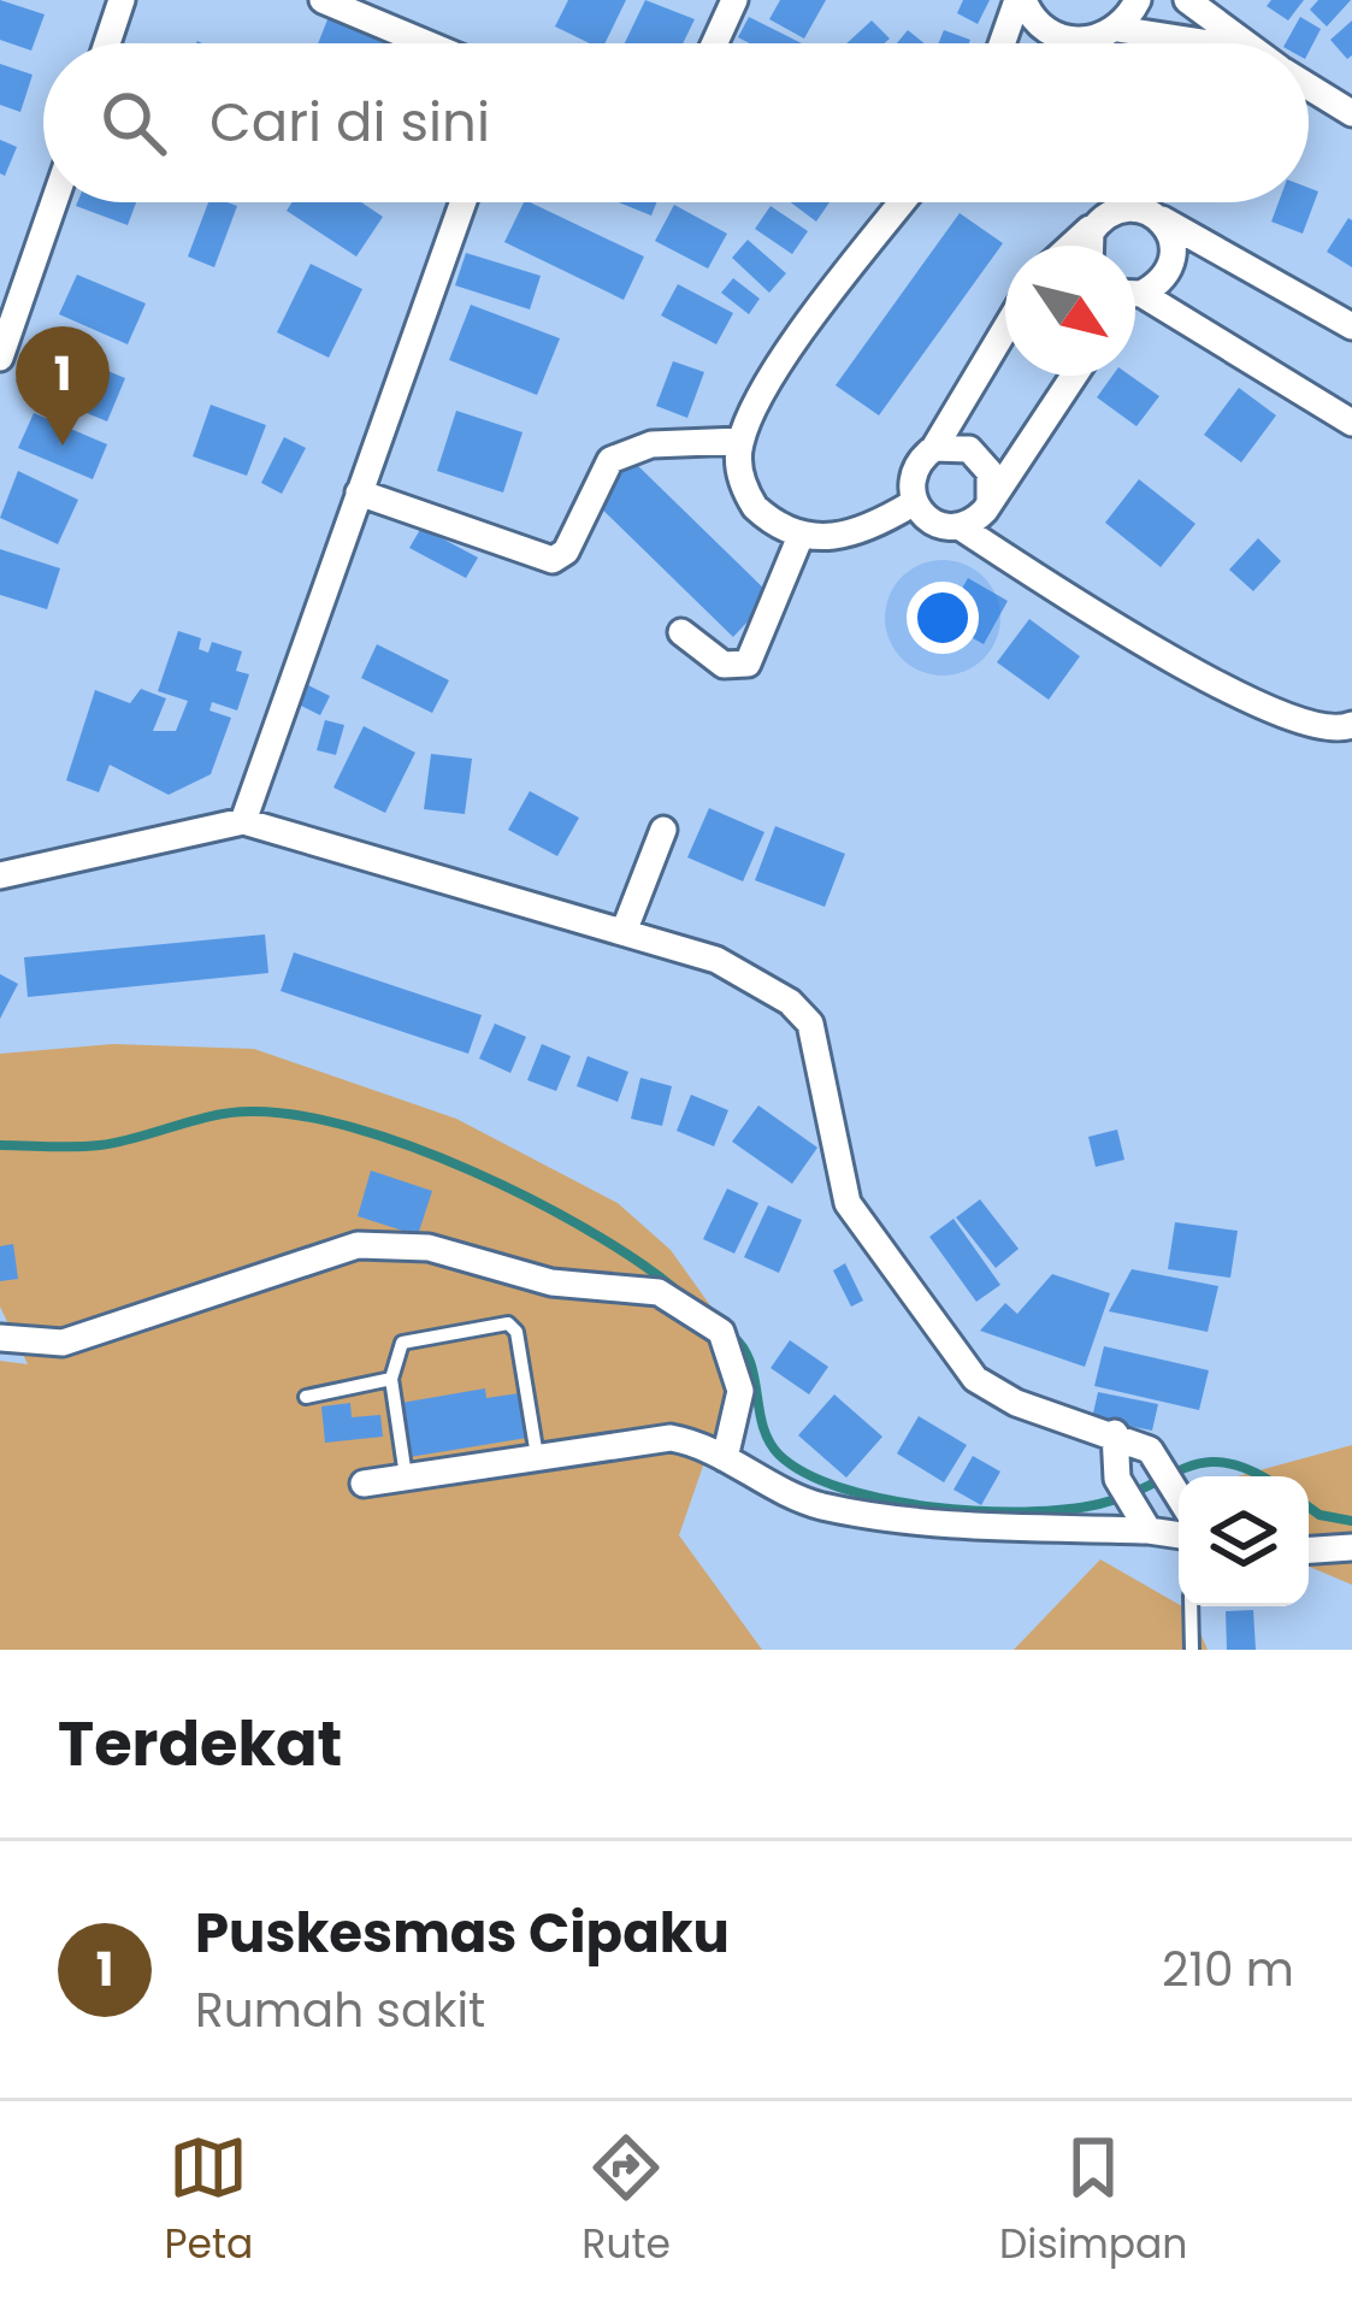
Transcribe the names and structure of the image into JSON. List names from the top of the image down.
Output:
{
  "north": "bottom right",
  "page": {
    "search": "Cari di sini",
    "pins": "1",
    "heading": "Terdekat",
    "list": [
      {
        "mark": "1",
        "name": "Puskesmas Cipaku",
        "note": "Rumah sakit",
        "value": "210 m"
      }
    ],
    "nav": ["Peta", "Rute", "Disimpan"]
  }
}
